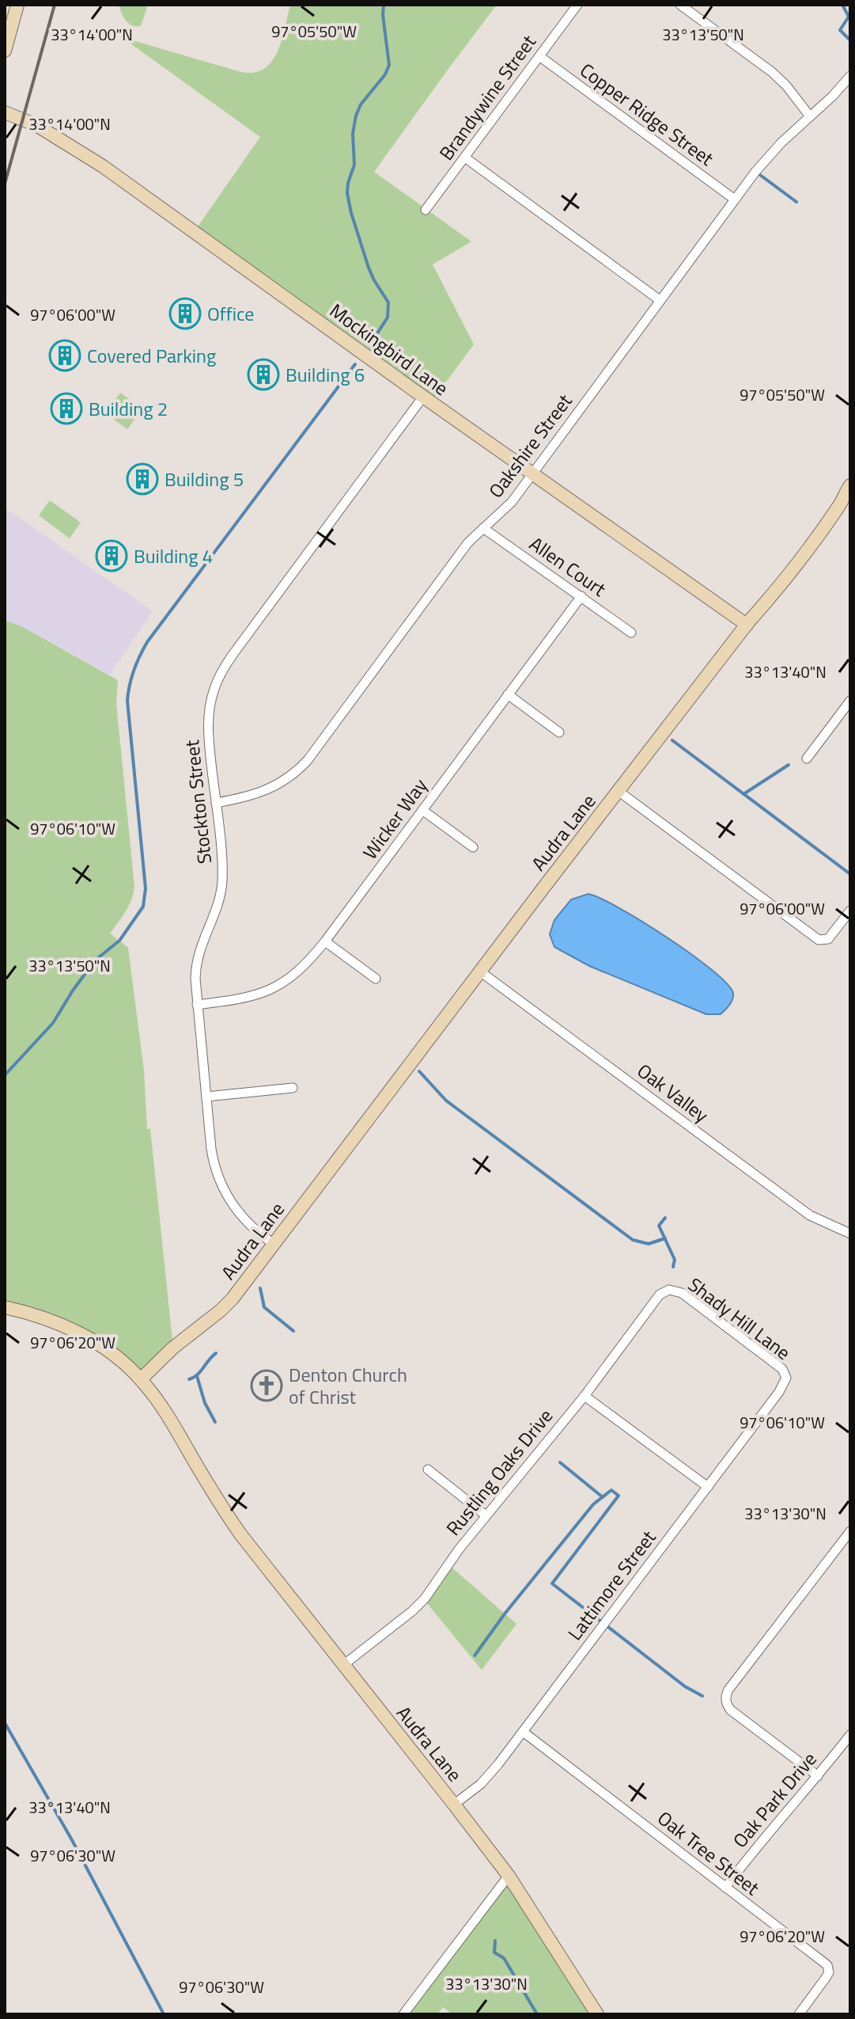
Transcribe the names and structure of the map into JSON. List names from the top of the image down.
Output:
{
  "streets": {
    "street": [
      "Brandywine Street",
      "Copper Ridge Street",
      "Mockingbird Lane",
      "Oakshire Street",
      "Allen Court",
      "Stockton Street",
      "Wicker Way",
      "Audra Lane",
      "Oak Valley",
      "Shady Hill Lane",
      "Rustling Oaks Drive",
      "Lattimore Street",
      "Oak Park Drive",
      "Oak Tree Street"
    ]
  },
  "crossings": [
    ["Brandywine Street", "Copper Ridge Street"],
    ["Copper Ridge Street", "Oakshire Street"],
    ["Mockingbird Lane", "Oakshire Street"],
    ["Mockingbird Lane", "Stockton Street"],
    ["Mockingbird Lane", "Audra Lane"],
    ["Oakshire Street", "Allen Court"],
    ["Oakshire Street", "Stockton Street"],
    ["Allen Court", "Wicker Way"],
    ["Stockton Street", "Wicker Way"],
    ["Stockton Street", "Audra Lane"],
    ["Audra Lane", "Oak Valley"],
    ["Audra Lane", "Rustling Oaks Drive"],
    ["Audra Lane", "Lattimore Street"],
    ["Shady Hill Lane", "Rustling Oaks Drive"],
    ["Shady Hill Lane", "Lattimore Street"],
    ["Lattimore Street", "Oak Tree Street"],
    ["Oak Park Drive", "Oak Tree Street"]
  ],
  "places": {
    "building": [
      "Office",
      "Covered Parking",
      "Building 6",
      "Building 2",
      "Building 5",
      "Building 4"
    ],
    "church": ["Denton Church of Christ"]
  },
  "coordinates": [
    "97°05'50\"W",
    "33°14'00\"N",
    "33°13'50\"N",
    "97°06'00\"W",
    "33°13'40\"N",
    "97°06'10\"W",
    "97°06'20\"W",
    "33°13'30\"N",
    "97°06'30\"W"
  ]
}
